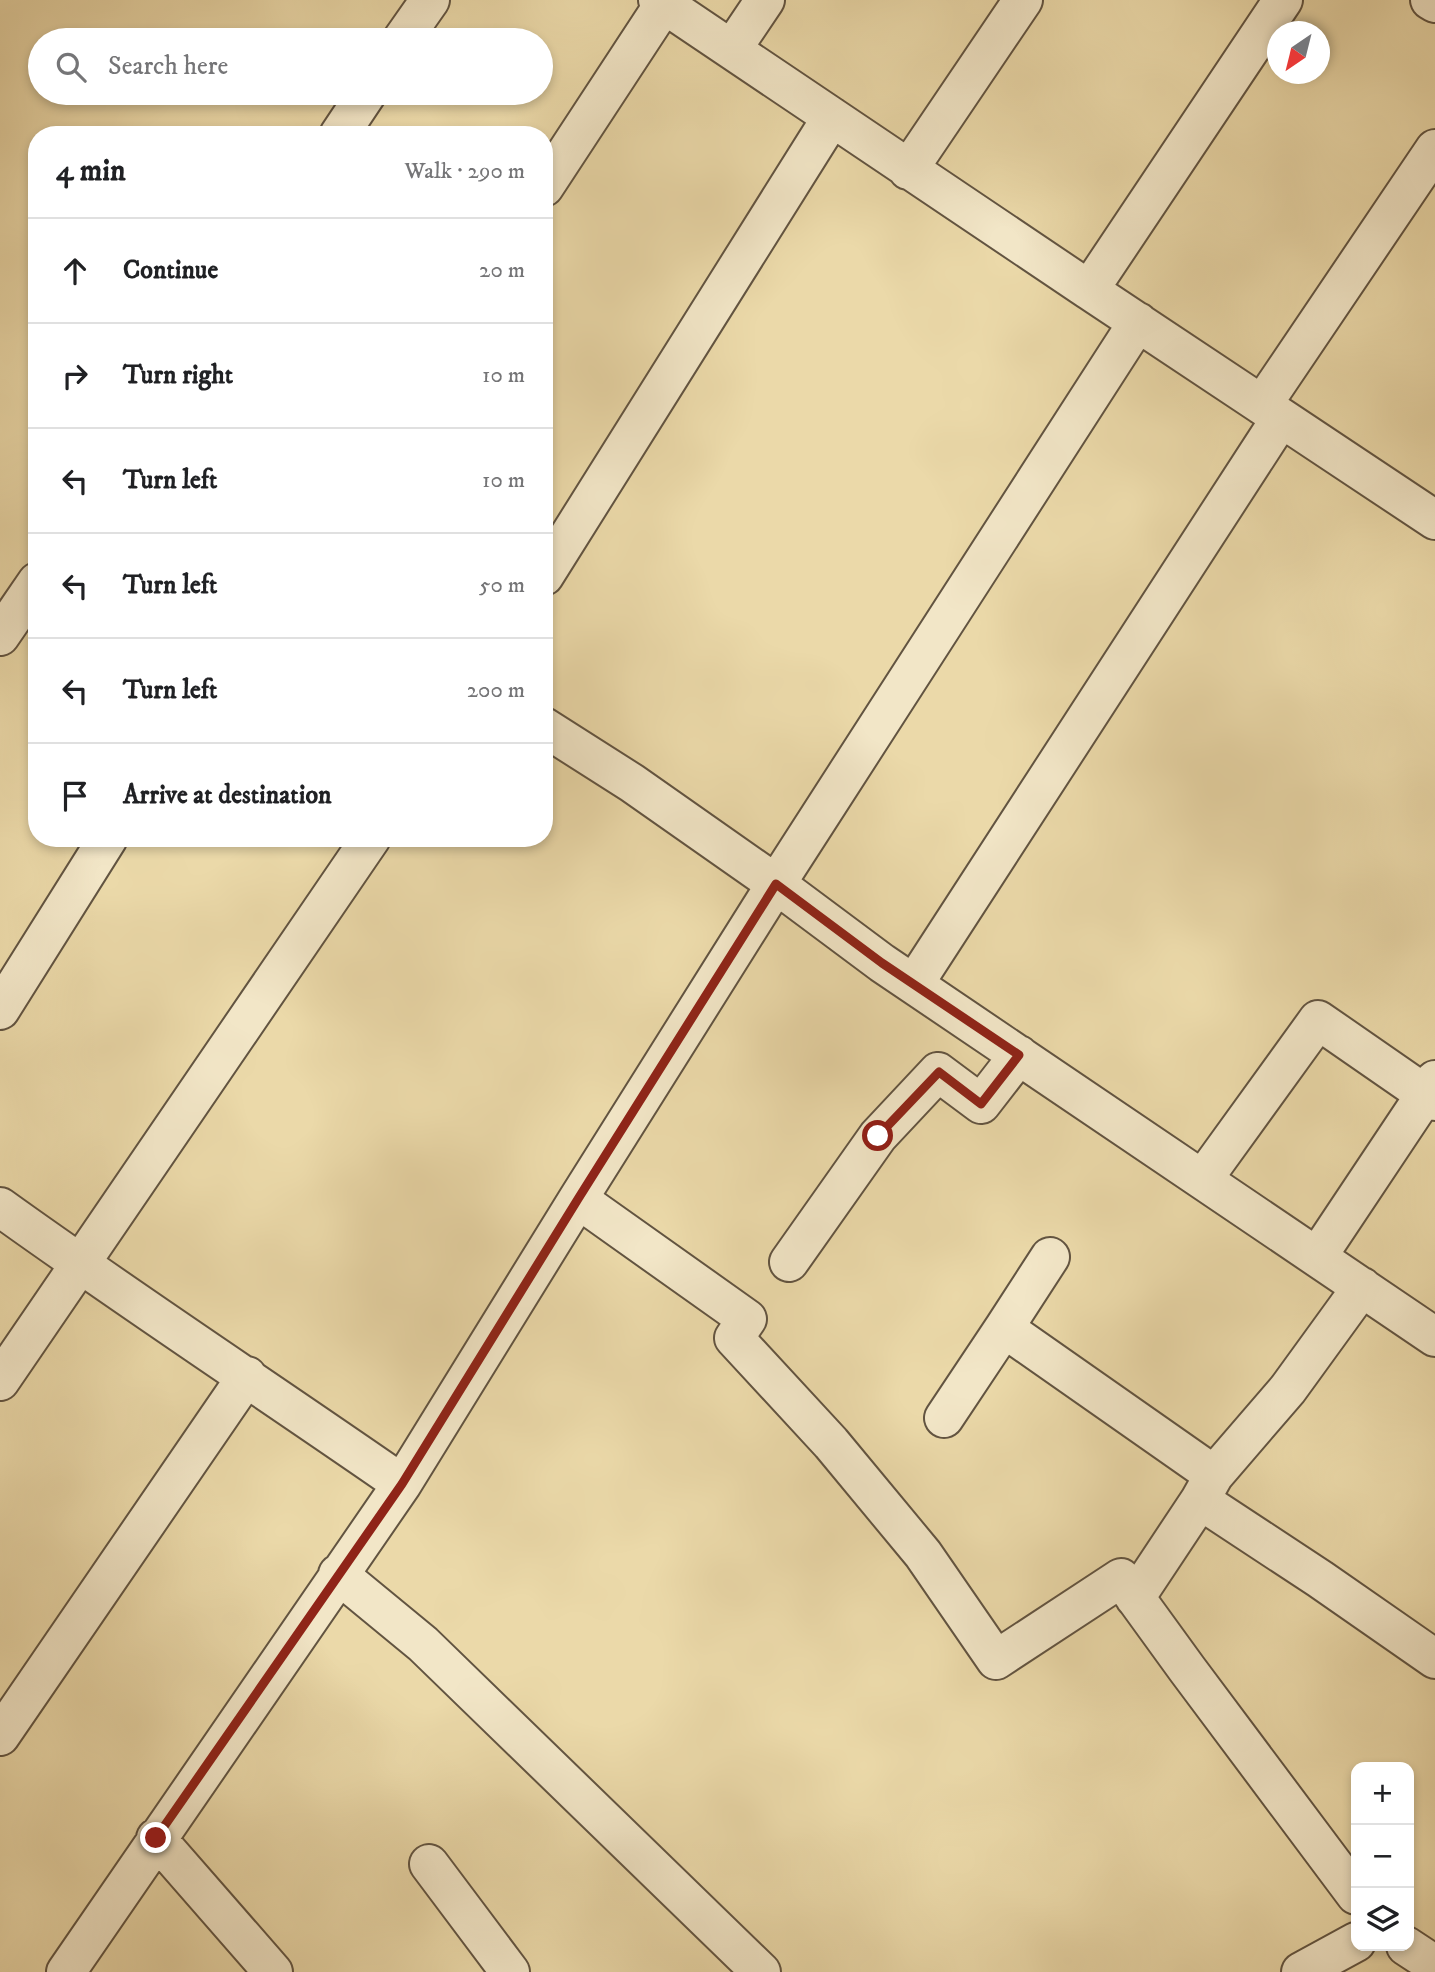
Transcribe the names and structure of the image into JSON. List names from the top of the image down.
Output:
{
  "north": "bottom left",
  "page": {
    "search": "Search here",
    "heading": ["4 min", "Walk · 290 m"],
    "list": [
      ["Continue", "20 m"],
      ["Turn right", "10 m"],
      ["Turn left", "10 m"],
      ["Turn left", "50 m"],
      ["Turn left", "200 m"],
      "Arrive at destination"
    ],
    "map_buttons": ["+", "−"]
  }
}
